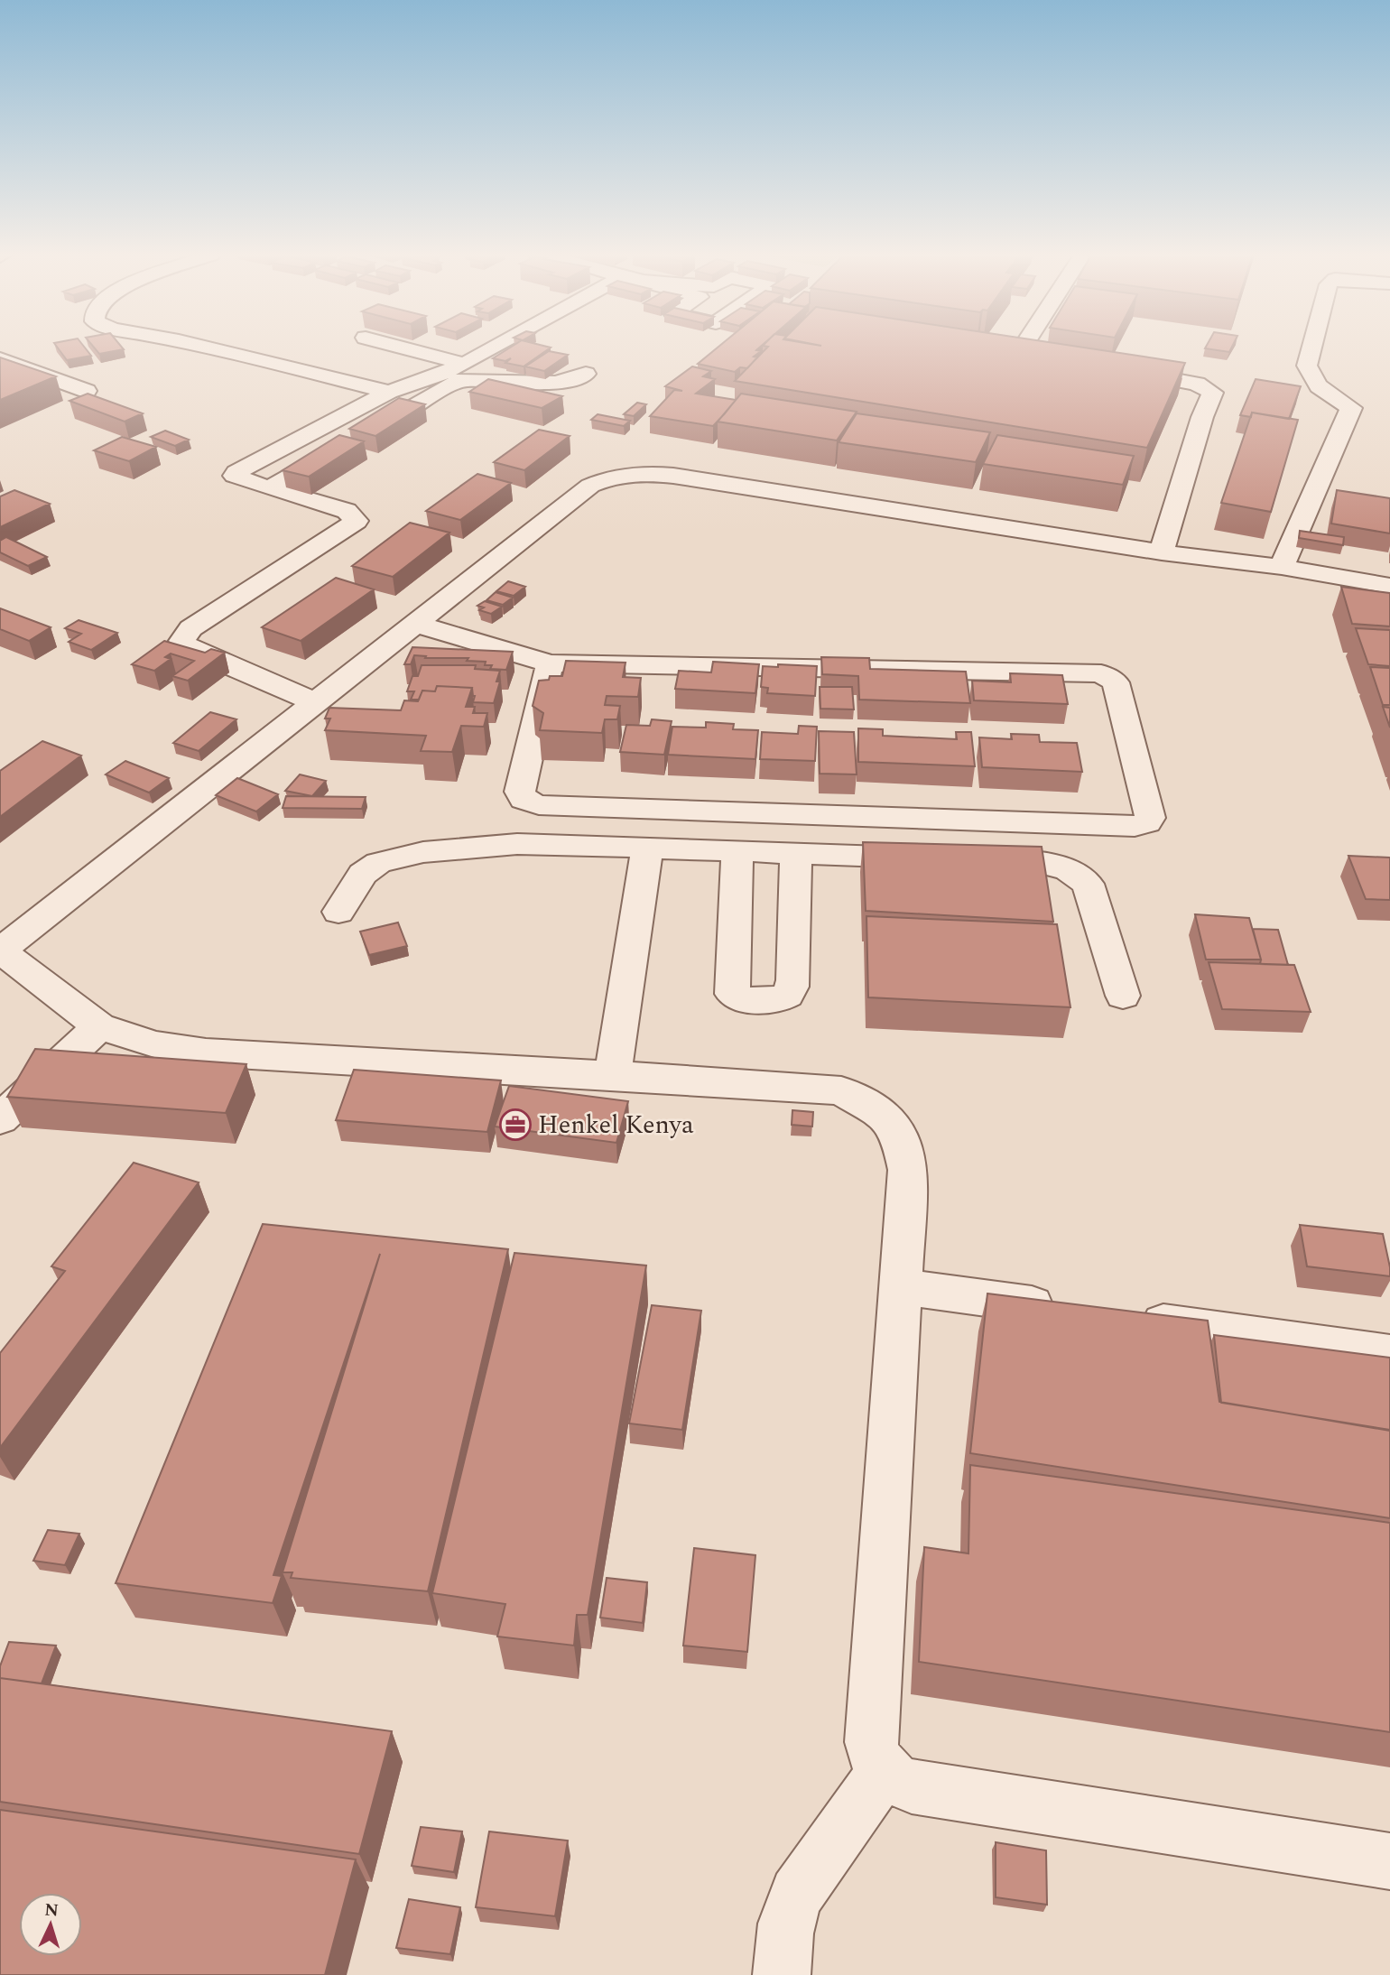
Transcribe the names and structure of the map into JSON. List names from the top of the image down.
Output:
{
  "places": {
    "office": ["Henkel Kenya"]
  },
  "north": "top"
}
